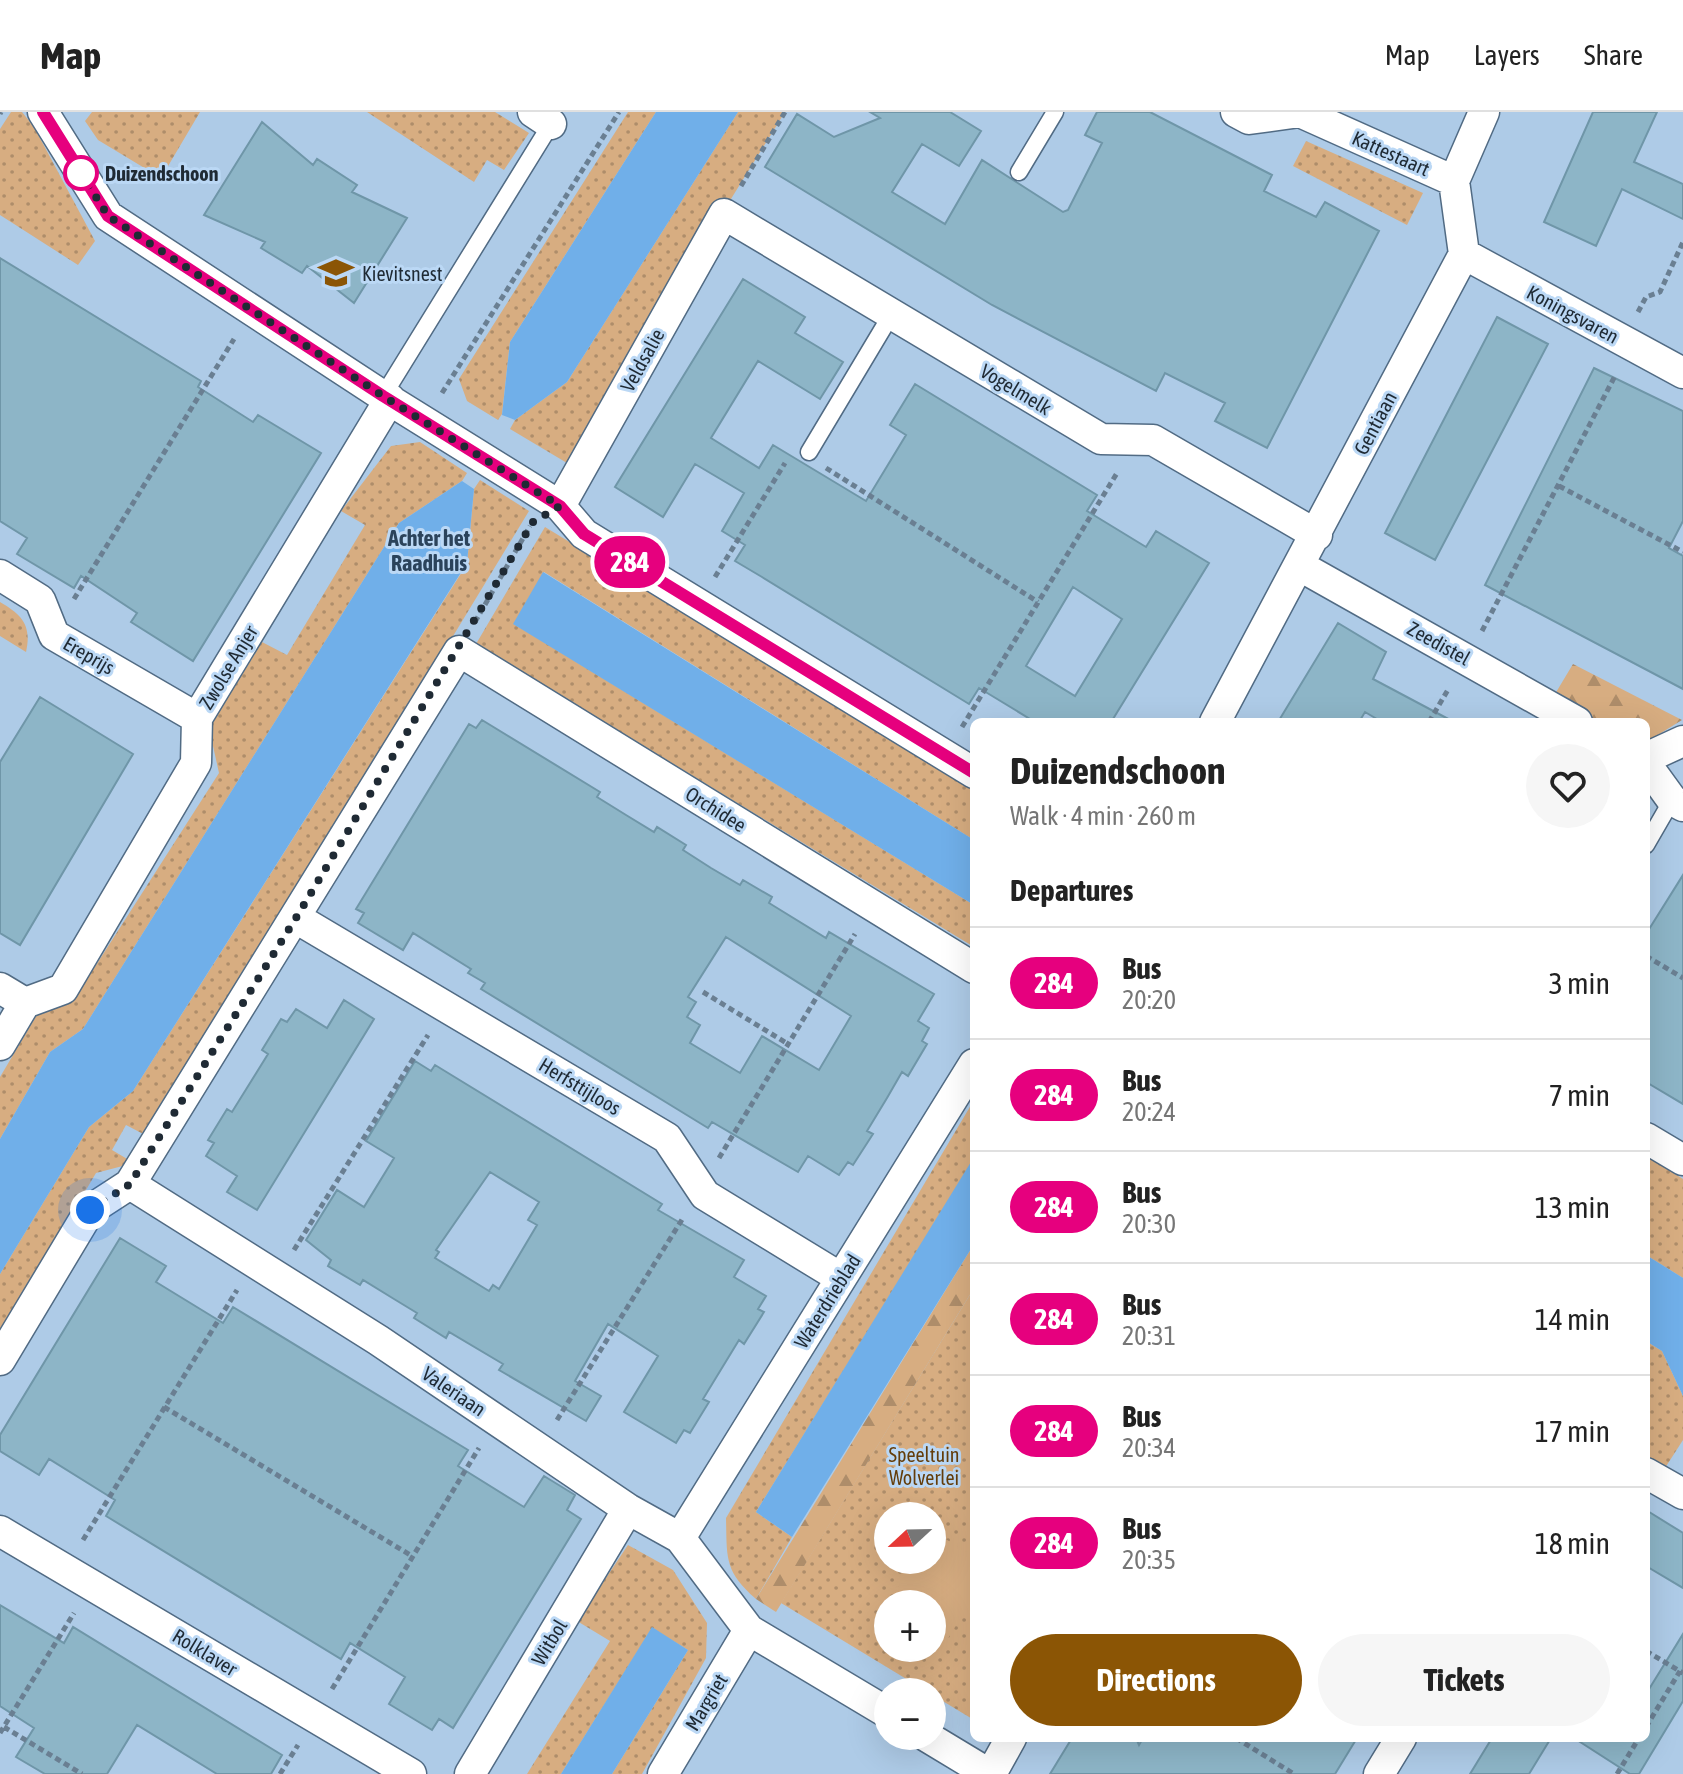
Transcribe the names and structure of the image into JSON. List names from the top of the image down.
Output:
{
  "streets": {
    "street": [
      "Kattestaart",
      "Koningsvaren",
      "Veldsalie",
      "Vogelmelk",
      "Gentiaan",
      "Zeedistel",
      "Ereprijs",
      "Zwolse Anjer",
      "Orchidee",
      "Herfsttijloos",
      "Waterdrieblad",
      "Valeriaan",
      "Witbol",
      "Rolklaver",
      "Margriet"
    ]
  },
  "crossings": [
    ["Koningsvaren", "Gentiaan"],
    ["Veldsalie", "Vogelmelk"],
    ["Vogelmelk", "Gentiaan"],
    ["Gentiaan", "Zeedistel"],
    ["Ereprijs", "Zwolse Anjer"],
    ["Herfsttijloos", "Waterdrieblad"],
    ["Waterdrieblad", "Valeriaan"],
    ["Valeriaan", "Witbol"],
    ["Valeriaan", "Margriet"]
  ],
  "districts": ["Achter het Raadhuis"],
  "parks": ["Speeltuin Wolverlei"],
  "places": {
    "other": ["Duizendschoon"],
    "school or university": ["Kievitsnest"]
  },
  "lines": ["bus line 284"],
  "north": "left",
  "page": {
    "header": "Map",
    "nav": ["Map", "Layers", "Share"],
    "on_map": "284",
    "heading": [
      ["Duizendschoon", "Walk · 4 min · 260 m"],
      "Departures"
    ],
    "list": [
      {
        "mark": "284",
        "name": "Bus",
        "note": "20:20",
        "value": "3 min"
      },
      {
        "mark": "284",
        "name": "Bus",
        "note": "20:24",
        "value": "7 min"
      },
      {
        "mark": "284",
        "name": "Bus",
        "note": "20:30",
        "value": "13 min"
      },
      {
        "mark": "284",
        "name": "Bus",
        "note": "20:31",
        "value": "14 min"
      },
      {
        "mark": "284",
        "name": "Bus",
        "note": "20:34",
        "value": "17 min"
      },
      {
        "mark": "284",
        "name": "Bus",
        "note": "20:35",
        "value": "18 min"
      }
    ],
    "map_buttons": ["+", "−"],
    "buttons": ["Directions", "Tickets"]
  }
}
